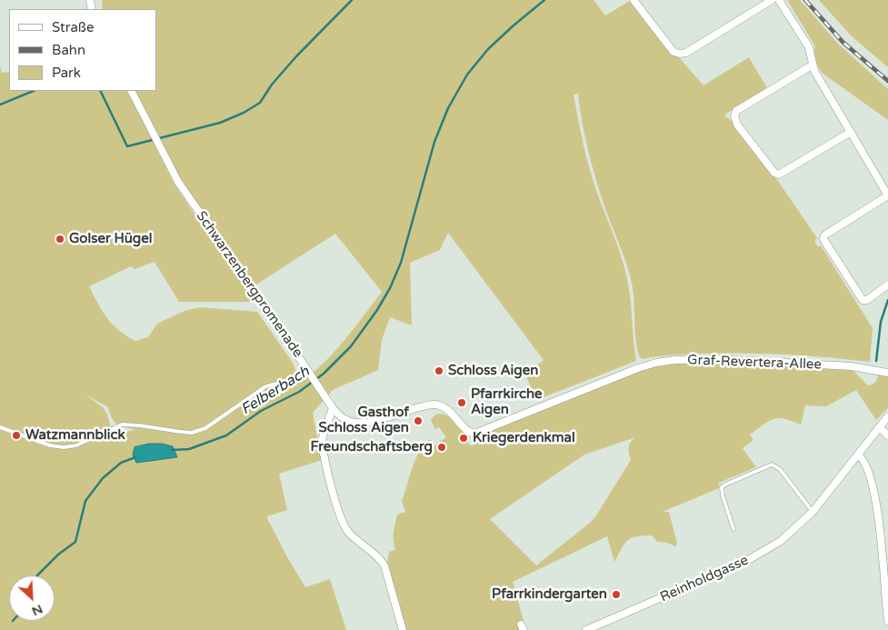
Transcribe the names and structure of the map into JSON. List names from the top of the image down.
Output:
{
  "streets": {
    "street": ["Schwarzenbergpromenade", "Graf-Revertera-Allee", "Reinholdgasse"]
  },
  "crossings": [
    ["Schwarzenbergpromenade", "Graf-Revertera-Allee"]
  ],
  "water": ["Felberbach"],
  "places": [
    "Golser Hügel",
    "Schloss Aigen",
    "Pfarrkirche Aigen",
    "Gasthof Schloss Aigen",
    "Watzmannblick",
    "Kriegerdenkmal",
    "Freundschaftsberg",
    "Pfarrkindergarten"
  ],
  "legend": ["Straße", "Bahn", "Park"],
  "north": "bottom right"
}
